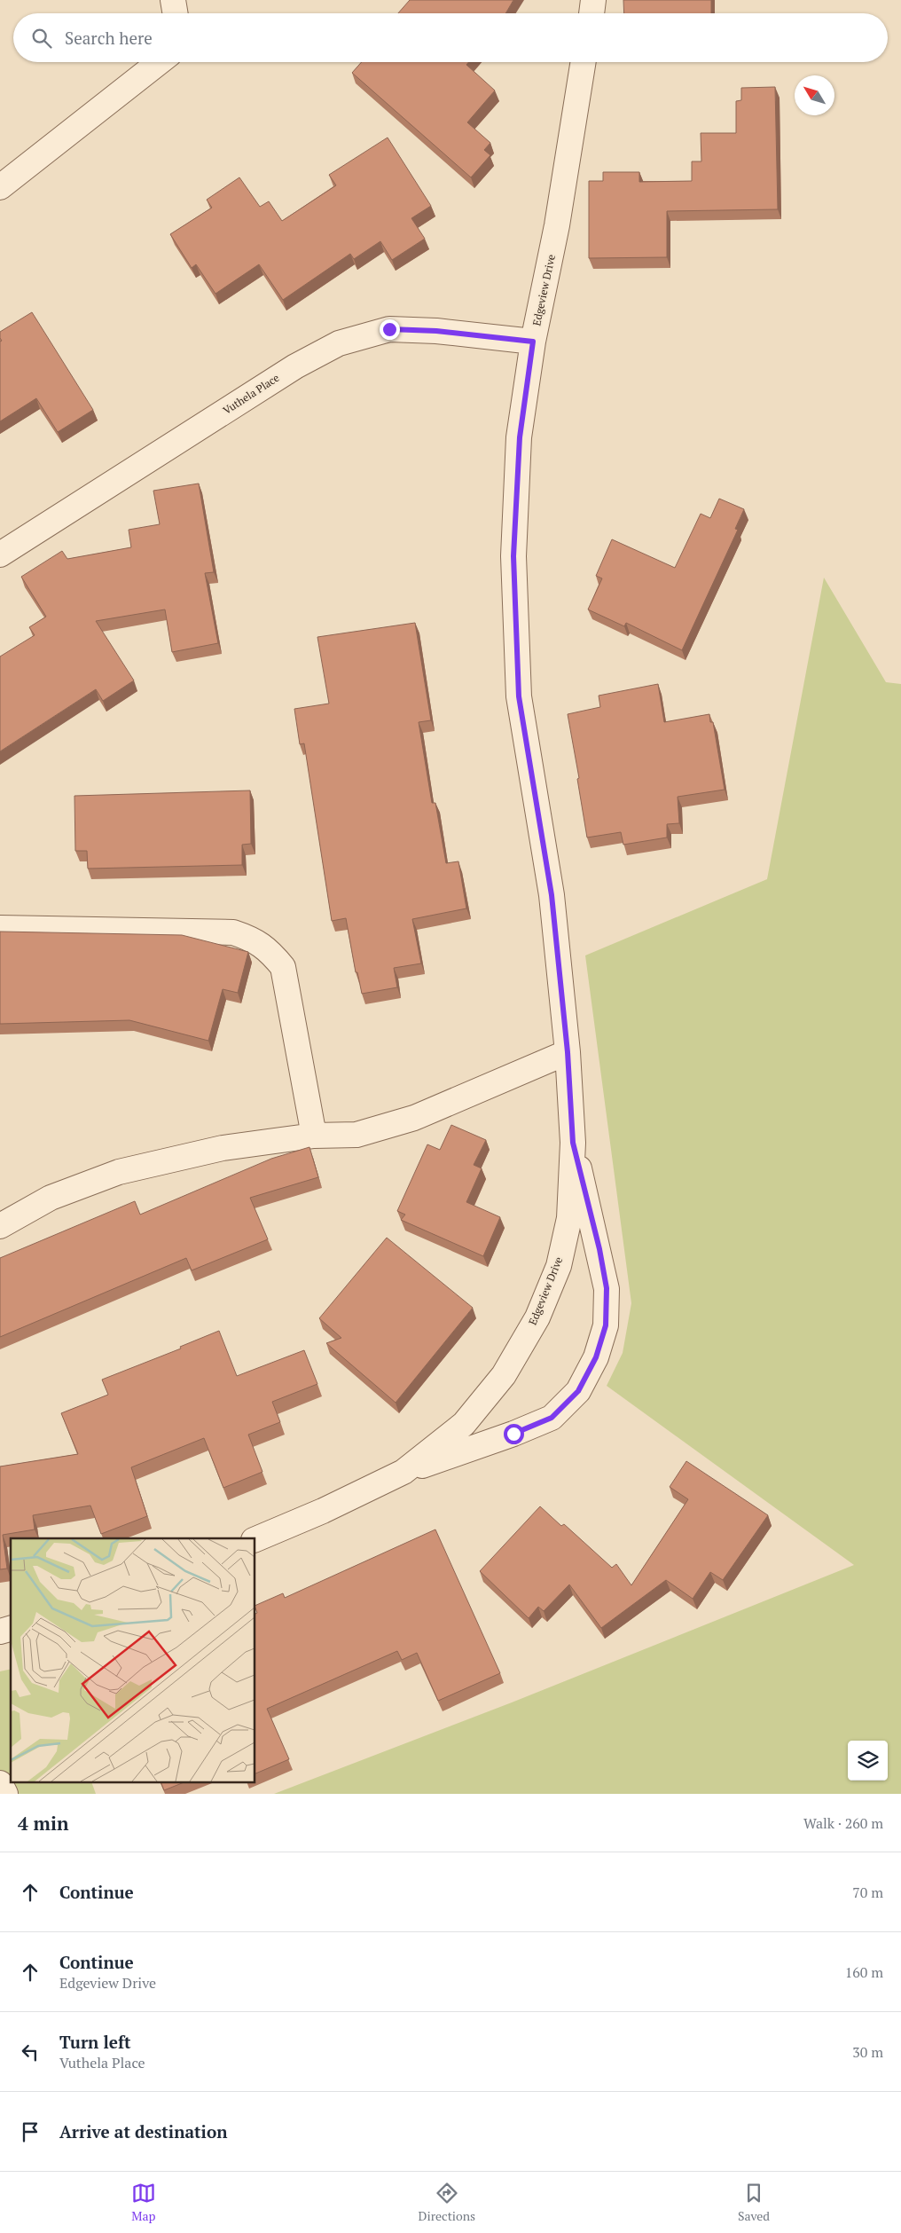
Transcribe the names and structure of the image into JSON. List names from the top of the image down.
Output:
{
  "streets": {
    "street": ["Edgeview Drive", "Vuthela Place"]
  },
  "crossings": [
    ["Edgeview Drive", "Vuthela Place"]
  ],
  "north": "top left",
  "page": {
    "search": "Search here",
    "heading": ["4 min", "Walk · 260 m"],
    "list": [
      ["Continue", "70 m"],
      ["Continue", "Edgeview Drive", "160 m"],
      ["Turn left", "Vuthela Place", "30 m"],
      "Arrive at destination"
    ],
    "nav": ["Map", "Directions", "Saved"]
  }
}
